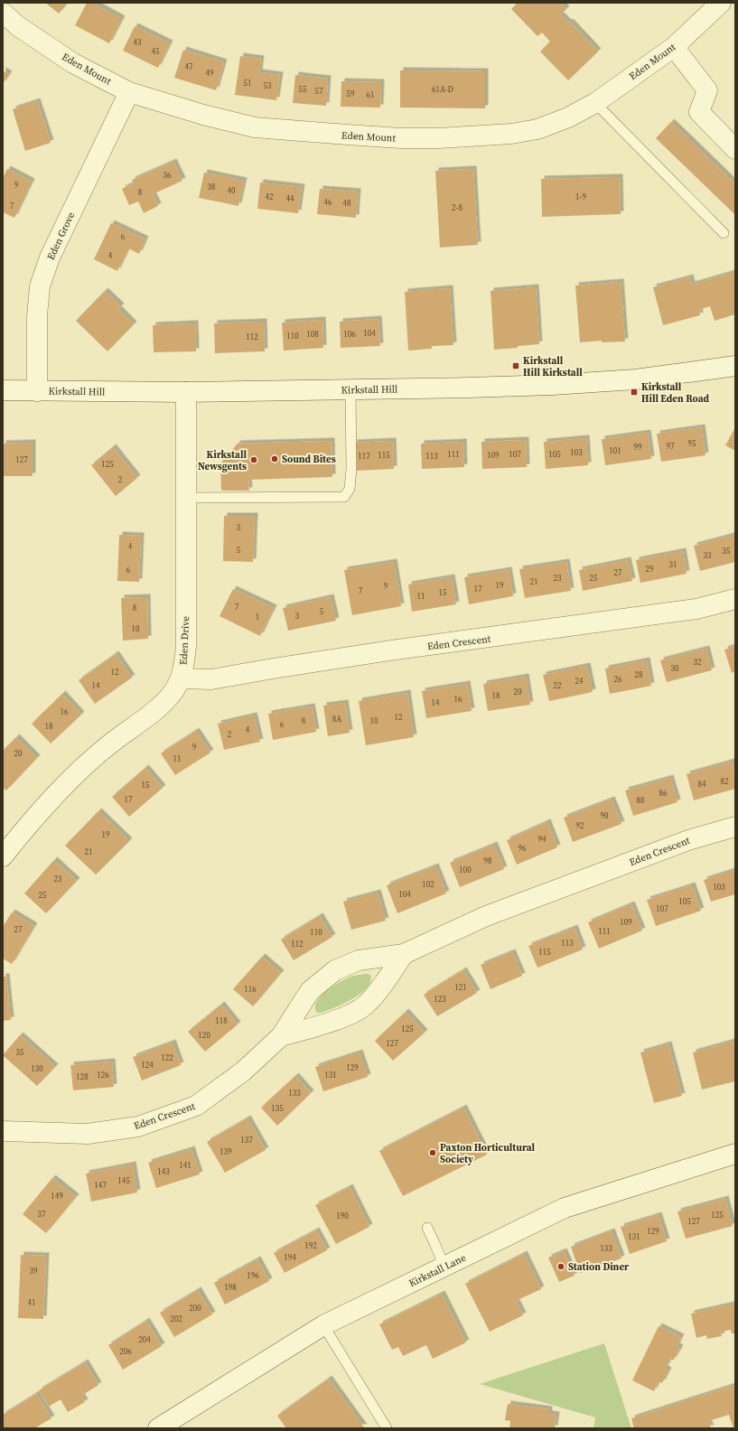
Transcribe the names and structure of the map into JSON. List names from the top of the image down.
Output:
{
  "streets": {
    "street": [
      "Eden Mount",
      "Eden Grove",
      "Kirkstall Hill",
      "Eden Drive",
      "Eden Crescent",
      "Kirkstall Lane"
    ]
  },
  "crossings": [
    ["Eden Mount", "Eden Grove"],
    ["Eden Grove", "Kirkstall Hill"],
    ["Kirkstall Hill", "Eden Drive"],
    ["Eden Drive", "Eden Crescent"]
  ],
  "places": {
    "transit": ["Kirkstall Hill Kirkstall", "Kirkstall Hill Eden Road"],
    "other": [
      "Sound Bites",
      "Kirkstall Newsgents",
      "Paxton Horticultural Society",
      "Station Diner"
    ]
  },
  "house_numbers": [
    "43",
    "45",
    "47",
    "49",
    "51",
    "53",
    "55",
    "61A-D",
    "57",
    "59",
    "61",
    "36",
    "9",
    "38",
    "40",
    "8",
    "42",
    "1-9",
    "44",
    "46",
    "48",
    "7",
    "2-8",
    "6",
    "4",
    "104",
    "108",
    "106",
    "110",
    "112",
    "95",
    "97",
    "99",
    "101",
    "103",
    "111",
    "107",
    "105",
    "115",
    "109",
    "117",
    "113",
    "127",
    "125",
    "2",
    "3",
    "4",
    "5",
    "35",
    "33",
    "31",
    "29",
    "6",
    "27",
    "23",
    "25",
    "21",
    "19",
    "9",
    "17",
    "7",
    "15",
    "11",
    "7",
    "8",
    "5",
    "3",
    "1",
    "10",
    "32",
    "30",
    "12",
    "28",
    "26",
    "24",
    "14",
    "22",
    "20",
    "18",
    "16",
    "14",
    "16",
    "12",
    "8A",
    "8",
    "10",
    "6",
    "18",
    "4",
    "2",
    "9",
    "20",
    "11",
    "82",
    "84",
    "15",
    "86",
    "17",
    "88",
    "90",
    "92",
    "19",
    "94",
    "96",
    "21",
    "98",
    "100",
    "23",
    "102",
    "103",
    "104",
    "25",
    "105",
    "107",
    "109",
    "27",
    "111",
    "110",
    "113",
    "112",
    "115",
    "121",
    "116",
    "123",
    "118",
    "125",
    "120",
    "127",
    "35",
    "122",
    "124",
    "129",
    "130",
    "126",
    "131",
    "128",
    "133",
    "135",
    "137",
    "139",
    "141",
    "143",
    "145",
    "147",
    "149",
    "37",
    "125",
    "190",
    "127",
    "129",
    "131",
    "192",
    "133",
    "194",
    "39",
    "196",
    "198",
    "41",
    "200",
    "202",
    "204",
    "206"
  ]
}
